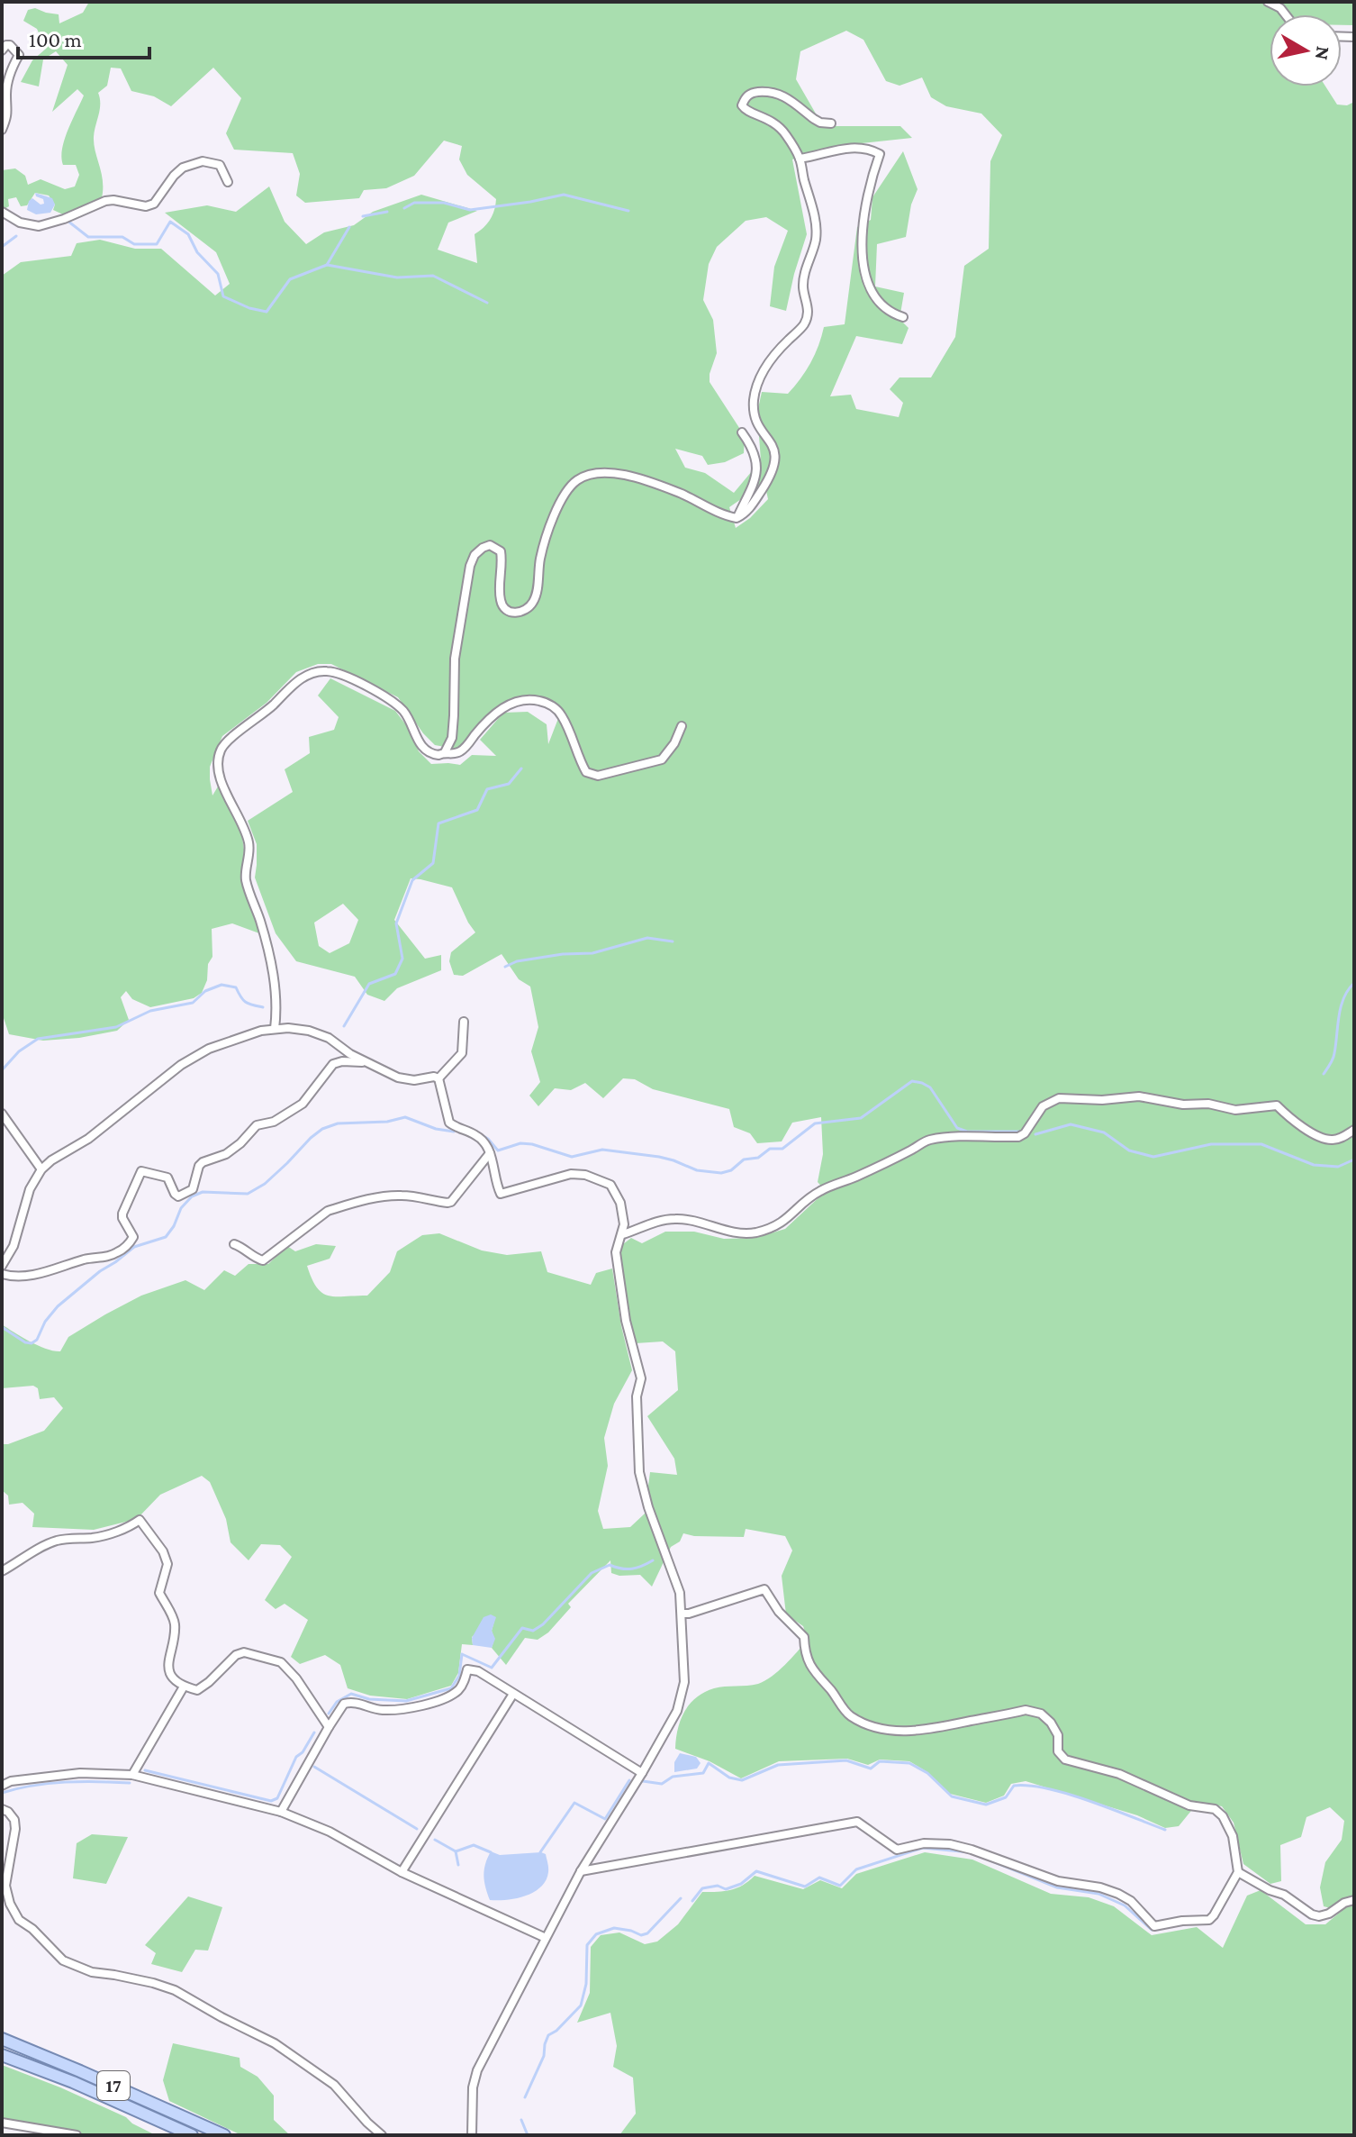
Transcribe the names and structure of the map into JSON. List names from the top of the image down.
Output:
{
  "streets": {
    "main road": ["17"]
  },
  "scale_bar": "100 m",
  "north": "right"
}
